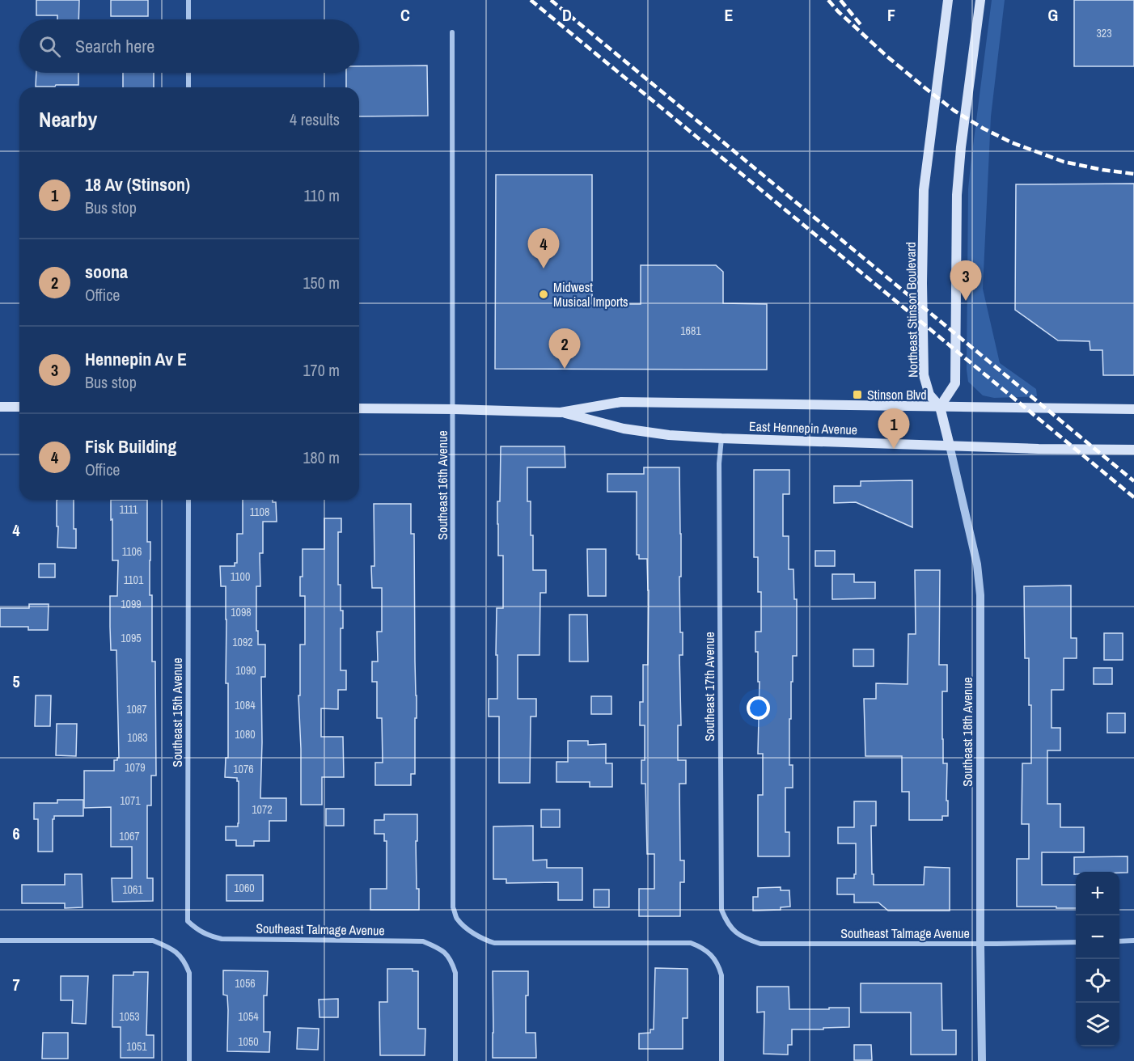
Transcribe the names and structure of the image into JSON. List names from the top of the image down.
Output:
{
  "streets": {
    "main road": ["Northeast Stinson Boulevard", "East Hennepin Avenue", "Southeast 18th Avenue"],
    "street": [
      "Southeast 16th Avenue",
      "Southeast 17th Avenue",
      "Southeast 15th Avenue",
      "Southeast Talmage Avenue"
    ]
  },
  "crossings": [
    ["Northeast Stinson Boulevard", "East Hennepin Avenue"],
    ["Northeast Stinson Boulevard", "Southeast 18th Avenue"],
    ["East Hennepin Avenue", "Southeast 16th Avenue"],
    ["East Hennepin Avenue", "Southeast 17th Avenue"],
    ["East Hennepin Avenue", "Southeast 18th Avenue"],
    ["Southeast 17th Avenue", "Southeast Talmage Avenue"],
    ["Southeast 15th Avenue", "Southeast Talmage Avenue"],
    ["Southeast 18th Avenue", "Southeast Talmage Avenue"]
  ],
  "places": {
    "other": ["Midwest Musical Imports"],
    "transit": ["Stinson Blvd"]
  },
  "house_numbers": [
    "323",
    "1681",
    "1111",
    "1108",
    "1106",
    "1100",
    "1101",
    "1099",
    "1098",
    "1095",
    "1092",
    "1090",
    "1084",
    "1087",
    "1080",
    "1083",
    "1079",
    "1076",
    "1071",
    "1072",
    "1067",
    "1060",
    "1061",
    "1056",
    "1053",
    "1054",
    "1050",
    "1051"
  ],
  "page": {
    "search": "Search here",
    "heading": ["Nearby", "4 results"],
    "list": [
      {
        "mark": "1",
        "name": "18 Av (Stinson)",
        "note": "Bus stop",
        "value": "110 m"
      },
      {
        "mark": "2",
        "name": "soona",
        "note": "Office",
        "value": "150 m"
      },
      {
        "mark": "3",
        "name": "Hennepin Av E",
        "note": "Bus stop",
        "value": "170 m"
      },
      {
        "mark": "4",
        "name": "Fisk Building",
        "note": "Office",
        "value": "180 m"
      }
    ],
    "pins": [
      "4",
      "3",
      "2",
      "1"
    ],
    "map_buttons": ["+", "−"]
  },
  "grid": {
    "columns": [
      "C",
      "D",
      "E",
      "F",
      "G"
    ],
    "rows": [
      "4",
      "5",
      "6",
      "7"
    ]
  }
}
